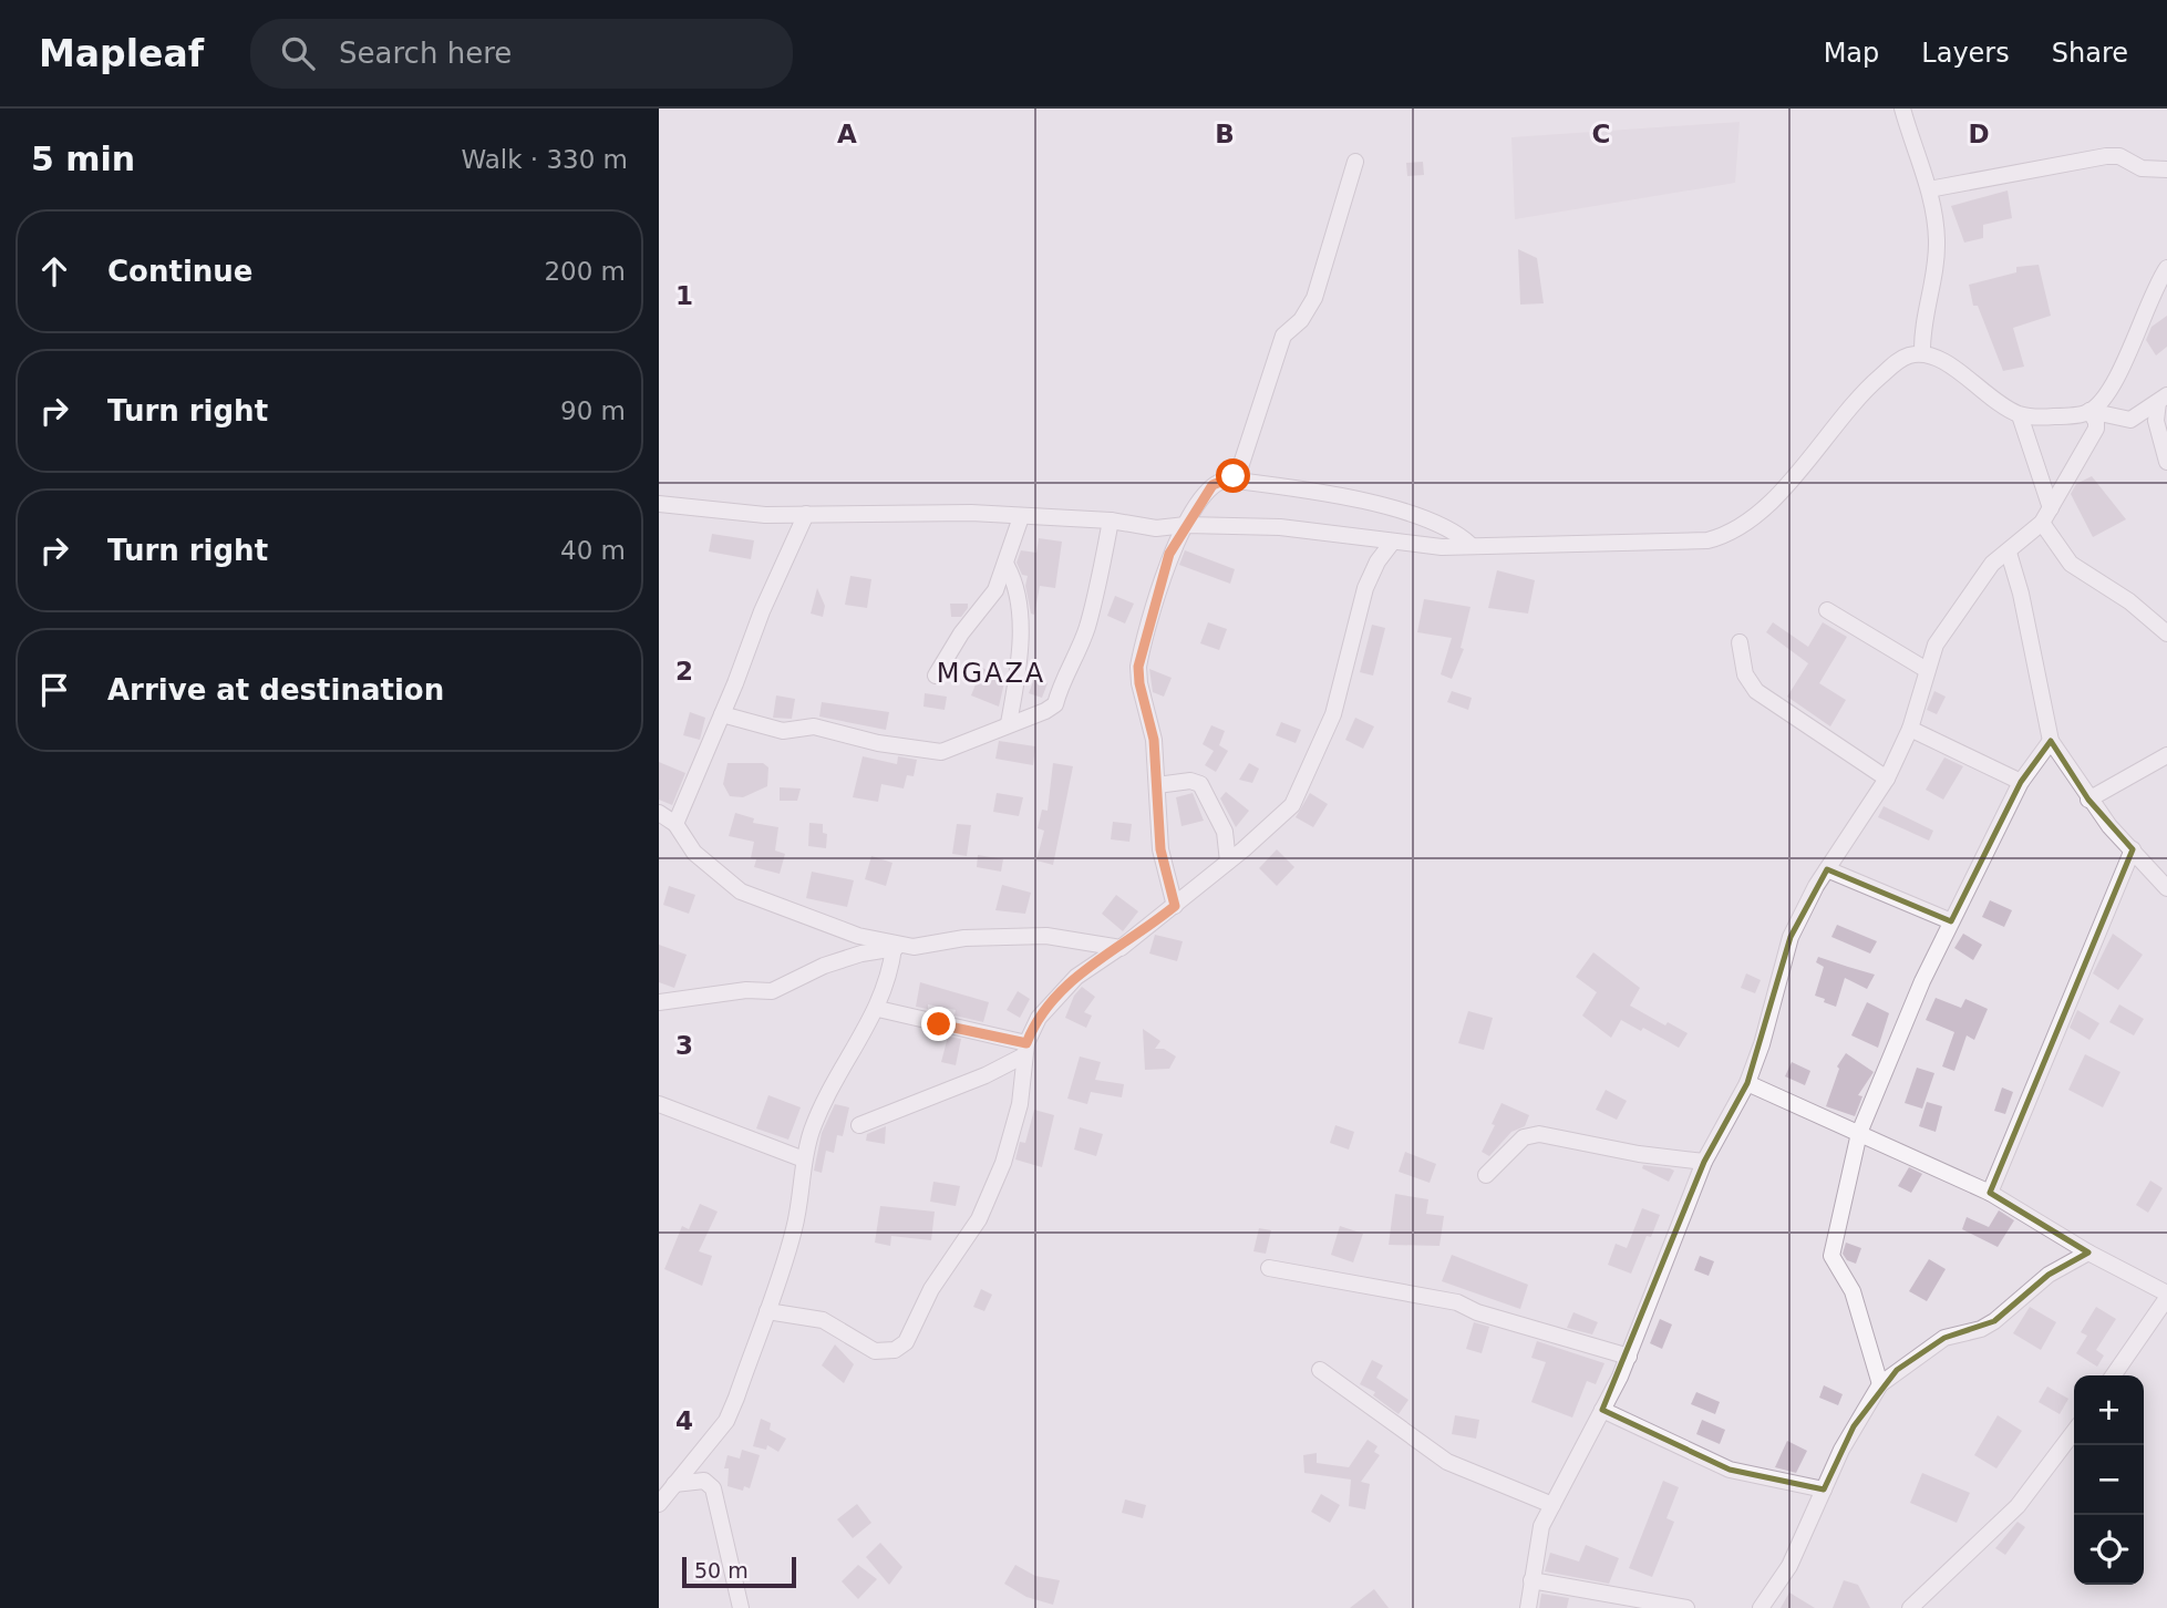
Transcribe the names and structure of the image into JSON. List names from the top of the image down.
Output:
{
  "districts": ["MGAZA"],
  "scale_bar": "50 m",
  "page": {
    "header": "Mapleaf",
    "search": "Search here",
    "nav": ["Map", "Layers", "Share"],
    "heading": ["5 min", "Walk · 330 m"],
    "list": [
      ["Continue", "200 m"],
      ["Turn right", "90 m"],
      ["Turn right", "40 m"],
      "Arrive at destination"
    ],
    "map_buttons": ["+", "−"],
    "scale": "50 m"
  },
  "grid": {
    "columns": [
      "A",
      "B",
      "C",
      "D"
    ],
    "rows": [
      "1",
      "2",
      "3",
      "4"
    ]
  }
}
